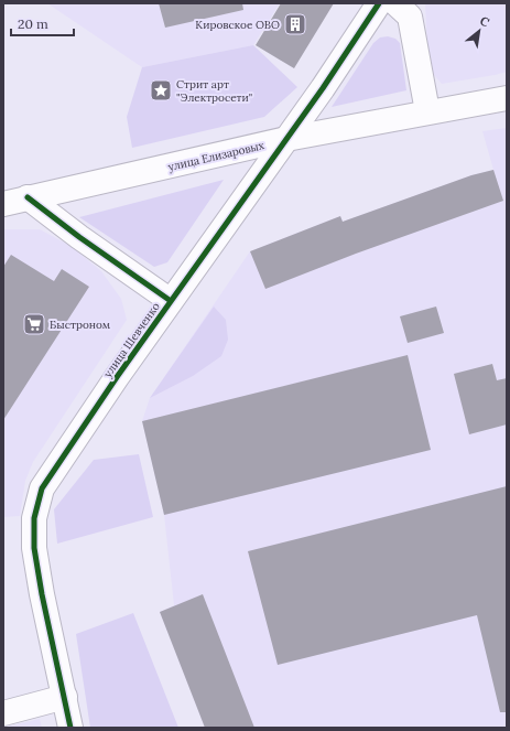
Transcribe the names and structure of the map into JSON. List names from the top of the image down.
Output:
{
  "streets": {
    "street": ["улица Елизаровых", "улица Шевченко"]
  },
  "crossings": [
    ["улица Елизаровых", "улица Шевченко"]
  ],
  "places": {
    "building": ["Кировское ОВО"],
    "place": ["Стрит арт \"Электросети\""],
    "supermarket": ["Быстроном"]
  },
  "scale_bar": "20 m",
  "north": "top right"
}
